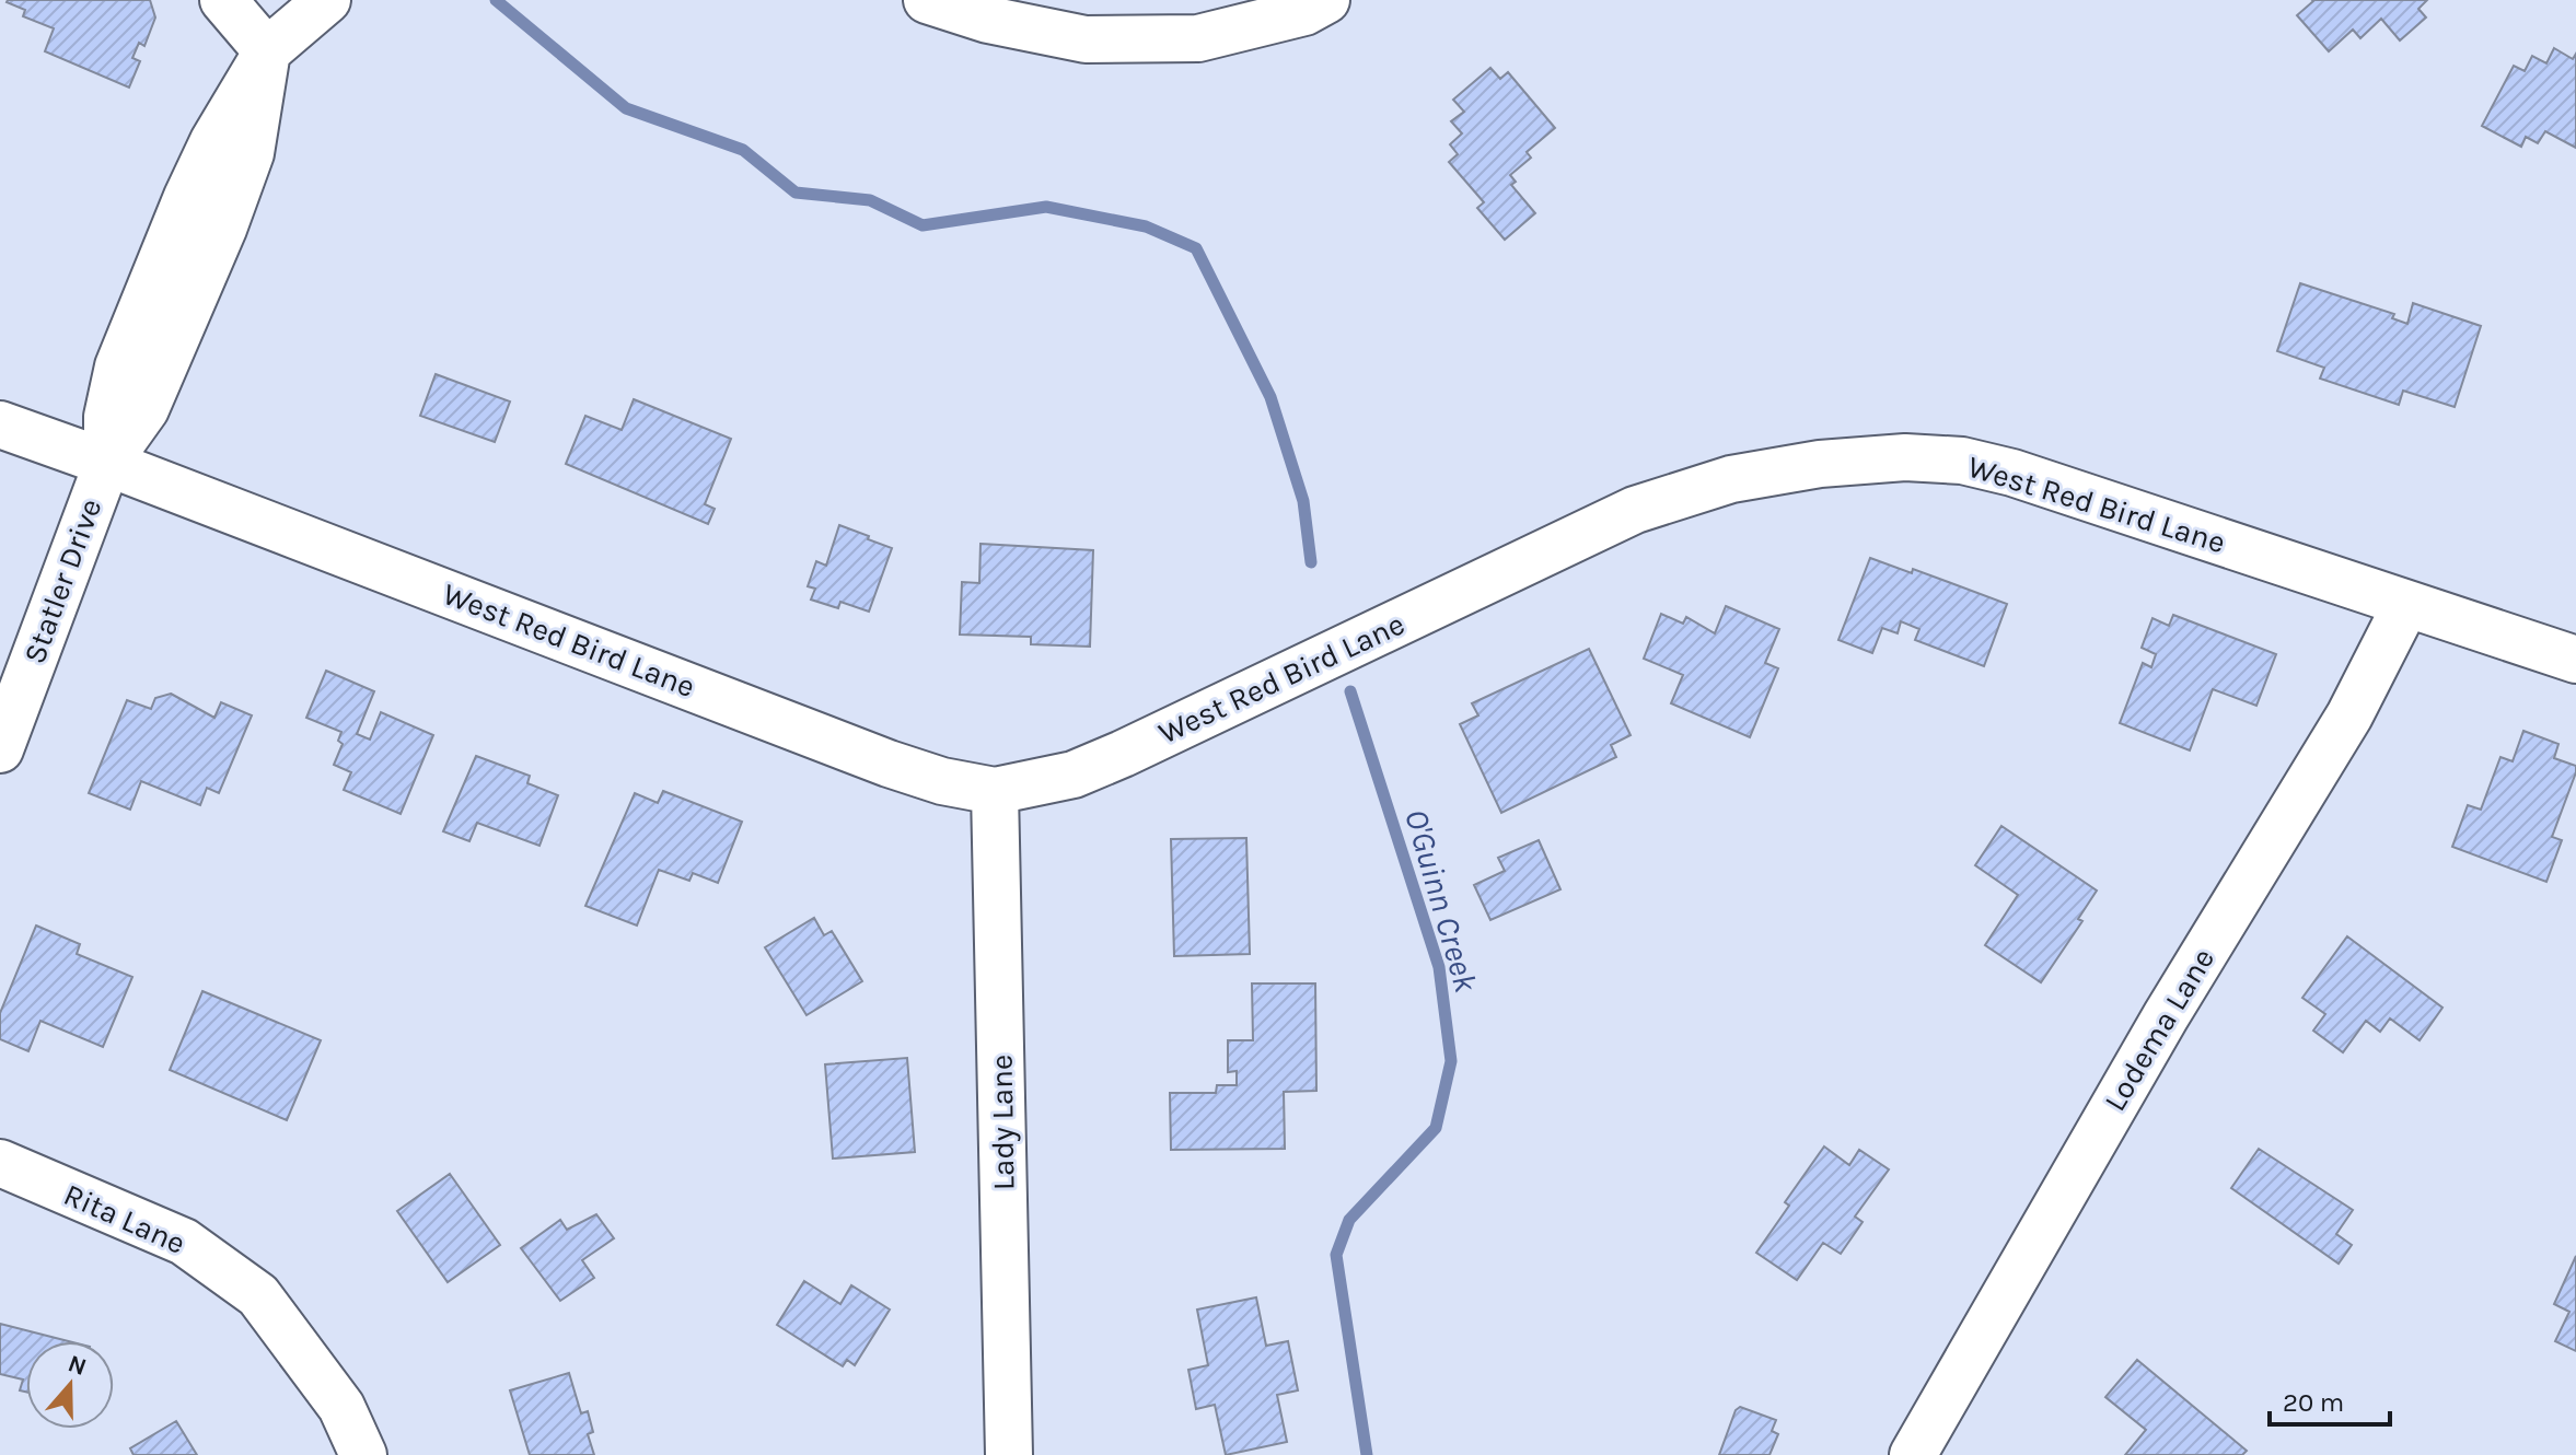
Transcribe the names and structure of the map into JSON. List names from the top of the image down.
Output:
{
  "streets": {
    "street": [
      "West Red Bird Lane",
      "Statler Drive",
      "Lodema Lane",
      "Lady Lane",
      "Rita Lane"
    ]
  },
  "crossings": [
    ["West Red Bird Lane", "Statler Drive"],
    ["West Red Bird Lane", "Lodema Lane"],
    ["West Red Bird Lane", "Lady Lane"]
  ],
  "water": ["O'Guinn Creek"],
  "scale_bar": "20 m",
  "north": "top"
}
